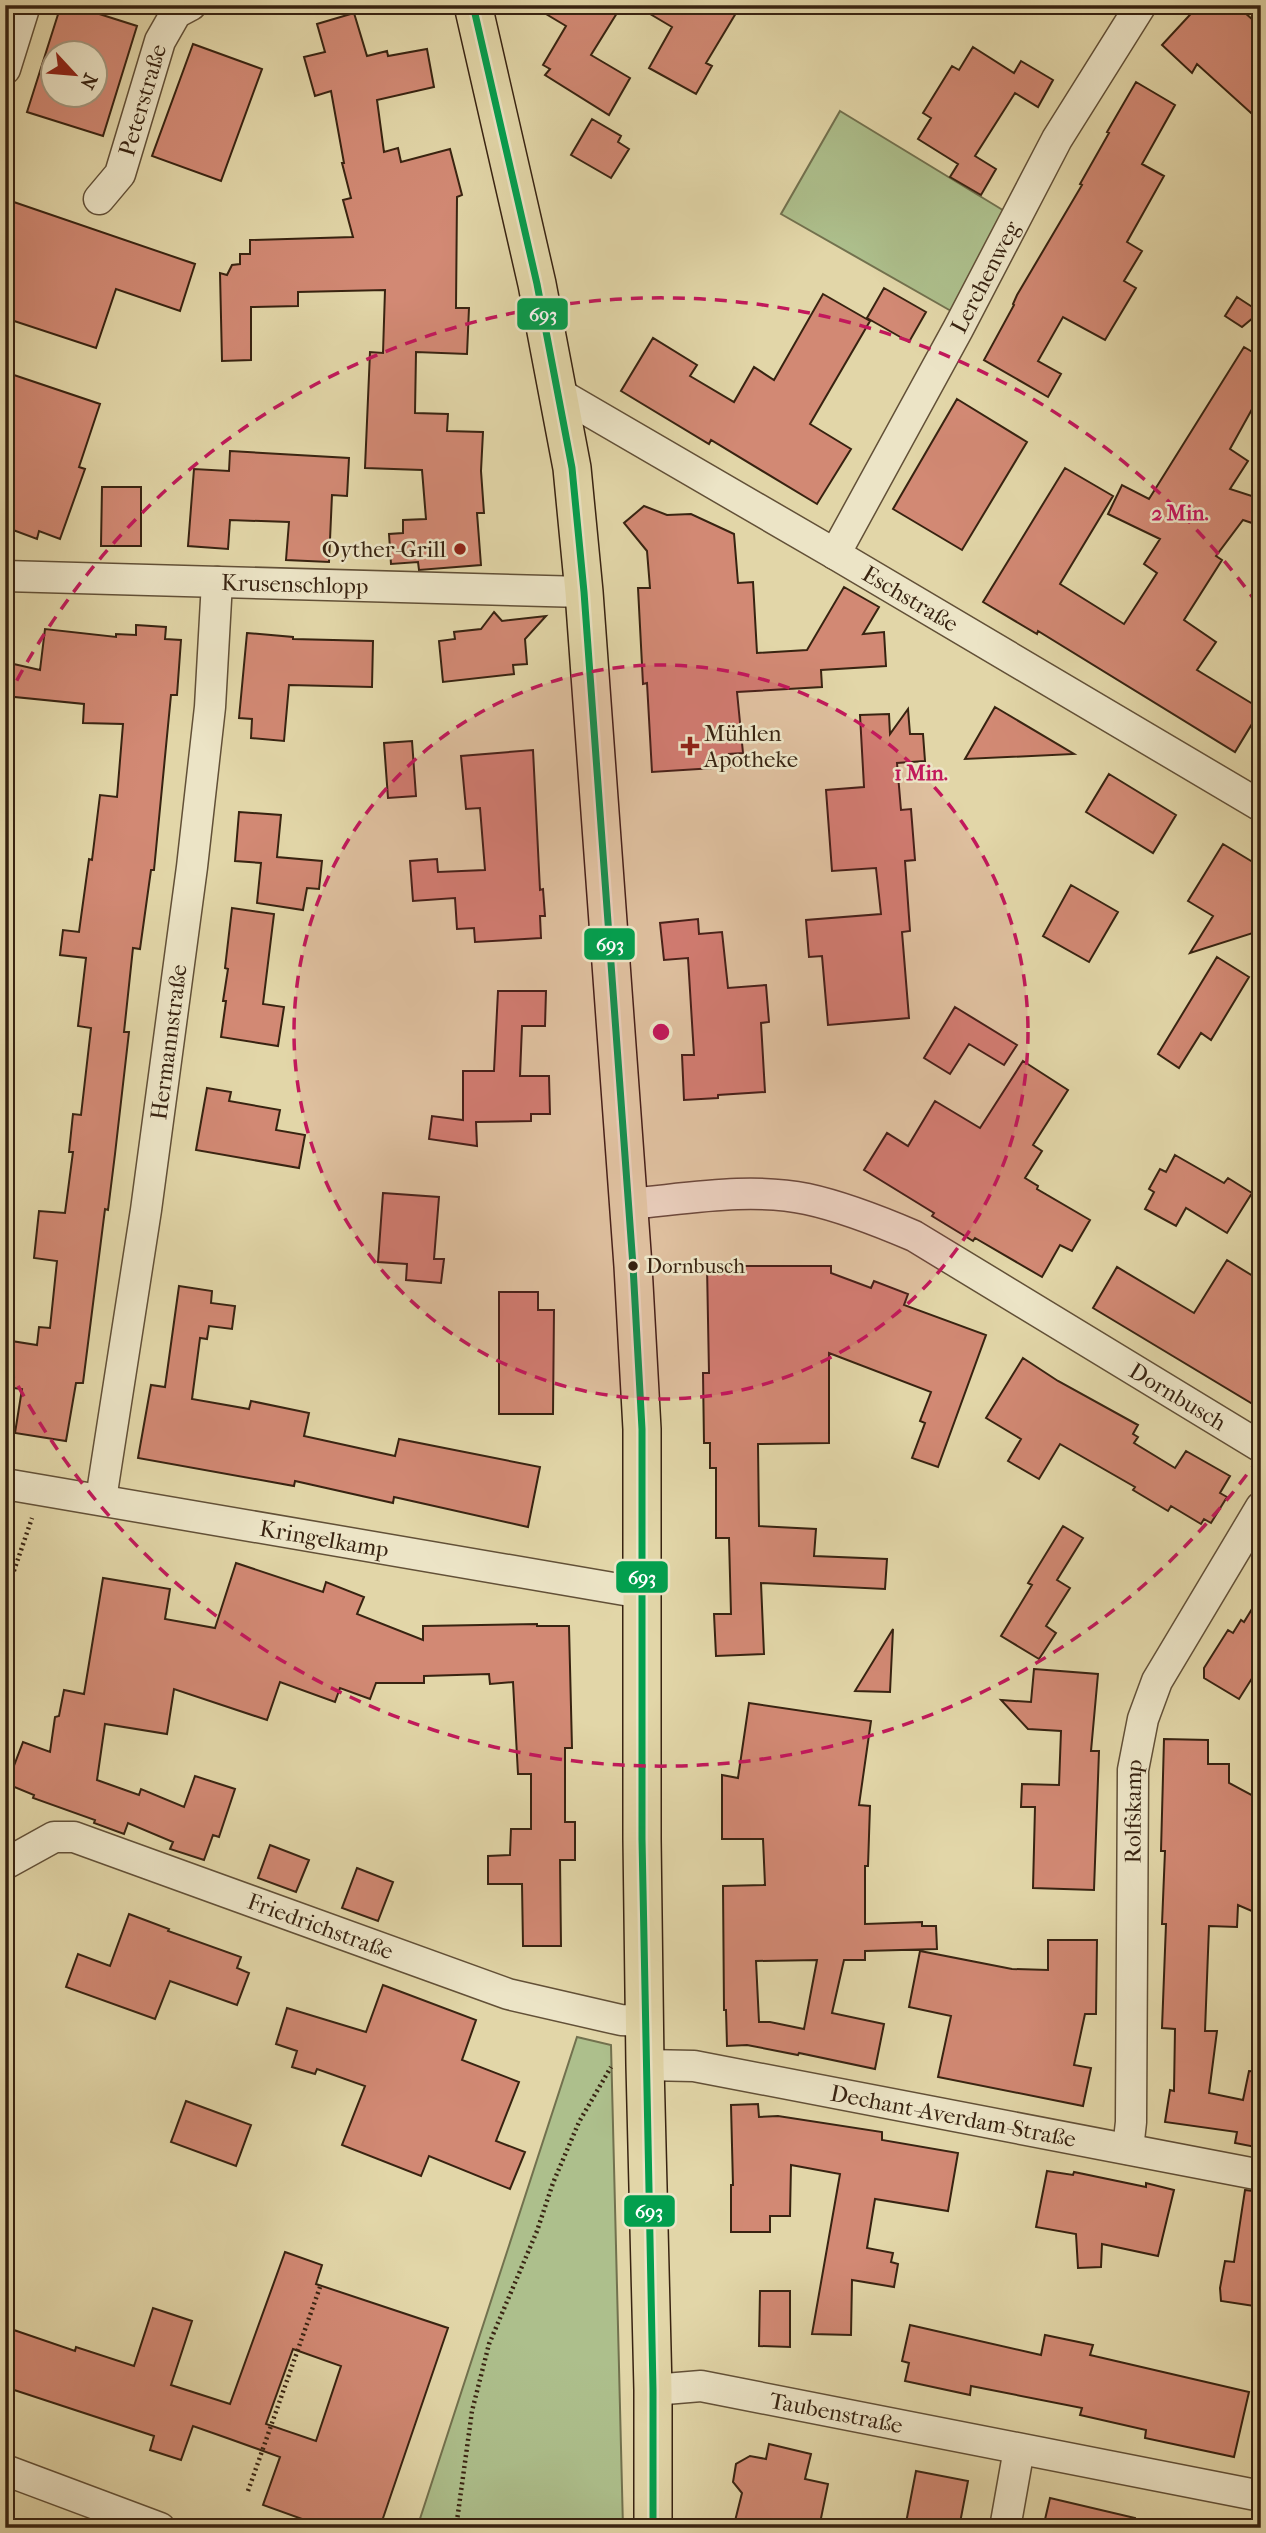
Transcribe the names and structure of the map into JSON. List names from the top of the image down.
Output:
{
  "streets": {
    "street": [
      "Peterstraße",
      "Lerchenweg",
      "Krusenschlopp",
      "Eschstraße",
      "Hermannstraße",
      "Dornbusch",
      "Kringelkamp",
      "Rolfskamp",
      "Friedrichstraße",
      "Dechant-Averdam-Straße",
      "Taubenstraße"
    ]
  },
  "crossings": [
    ["Lerchenweg", "Eschstraße"],
    ["Krusenschlopp", "Hermannstraße"],
    ["Hermannstraße", "Kringelkamp"],
    ["Rolfskamp", "Dechant-Averdam-Straße"]
  ],
  "places": {
    "other": ["Oyther-Grill", "Dornbusch"],
    "health": ["Mühlen Apotheke"]
  },
  "lines": ["transit line 693"],
  "north": "bottom right",
  "rings": ["2 Min.", "1 Min."]
}
